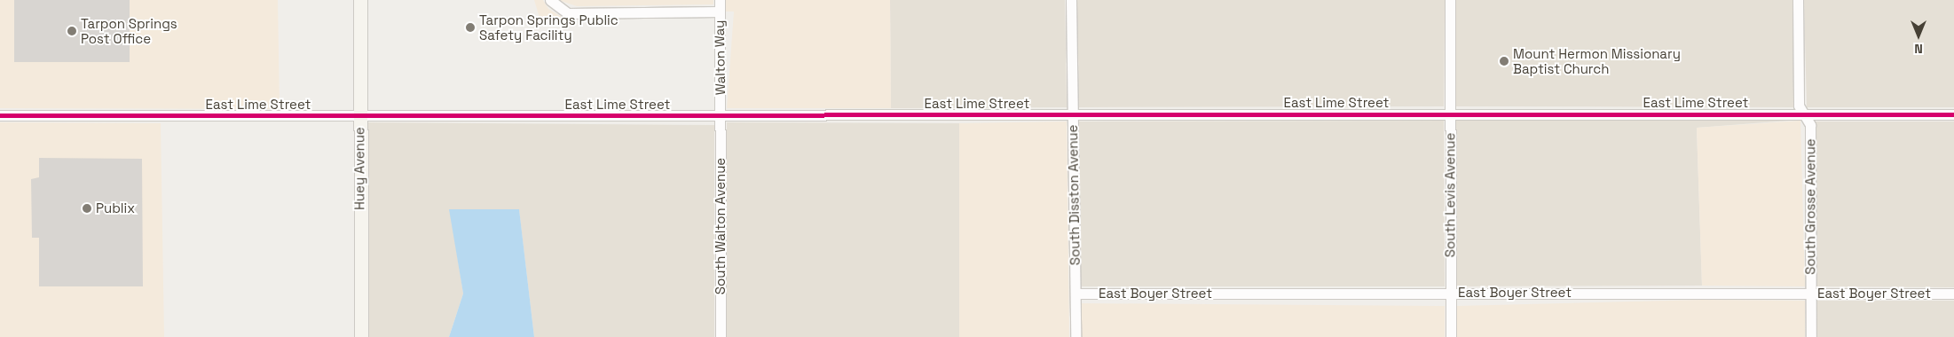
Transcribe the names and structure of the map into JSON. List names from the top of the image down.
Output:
{
  "streets": {
    "street": [
      "Walton Way",
      "East Lime Street",
      "Huey Avenue",
      "South Disston Avenue",
      "South Levis Avenue",
      "South Grosse Avenue",
      "South Walton Avenue",
      "East Boyer Street"
    ]
  },
  "crossings": [
    ["Walton Way", "East Lime Street"],
    ["Walton Way", "South Walton Avenue"],
    ["East Lime Street", "Huey Avenue"],
    ["East Lime Street", "South Disston Avenue"],
    ["East Lime Street", "South Levis Avenue"],
    ["East Lime Street", "South Grosse Avenue"],
    ["East Lime Street", "South Walton Avenue"],
    ["South Disston Avenue", "East Boyer Street"],
    ["South Levis Avenue", "East Boyer Street"],
    ["South Grosse Avenue", "East Boyer Street"]
  ],
  "places": [
    "Tarpon Springs Public Safety Facility",
    "Tarpon Springs Post Office",
    "Mount Hermon Missionary Baptist Church",
    "Publix"
  ],
  "north": "bottom"
}
